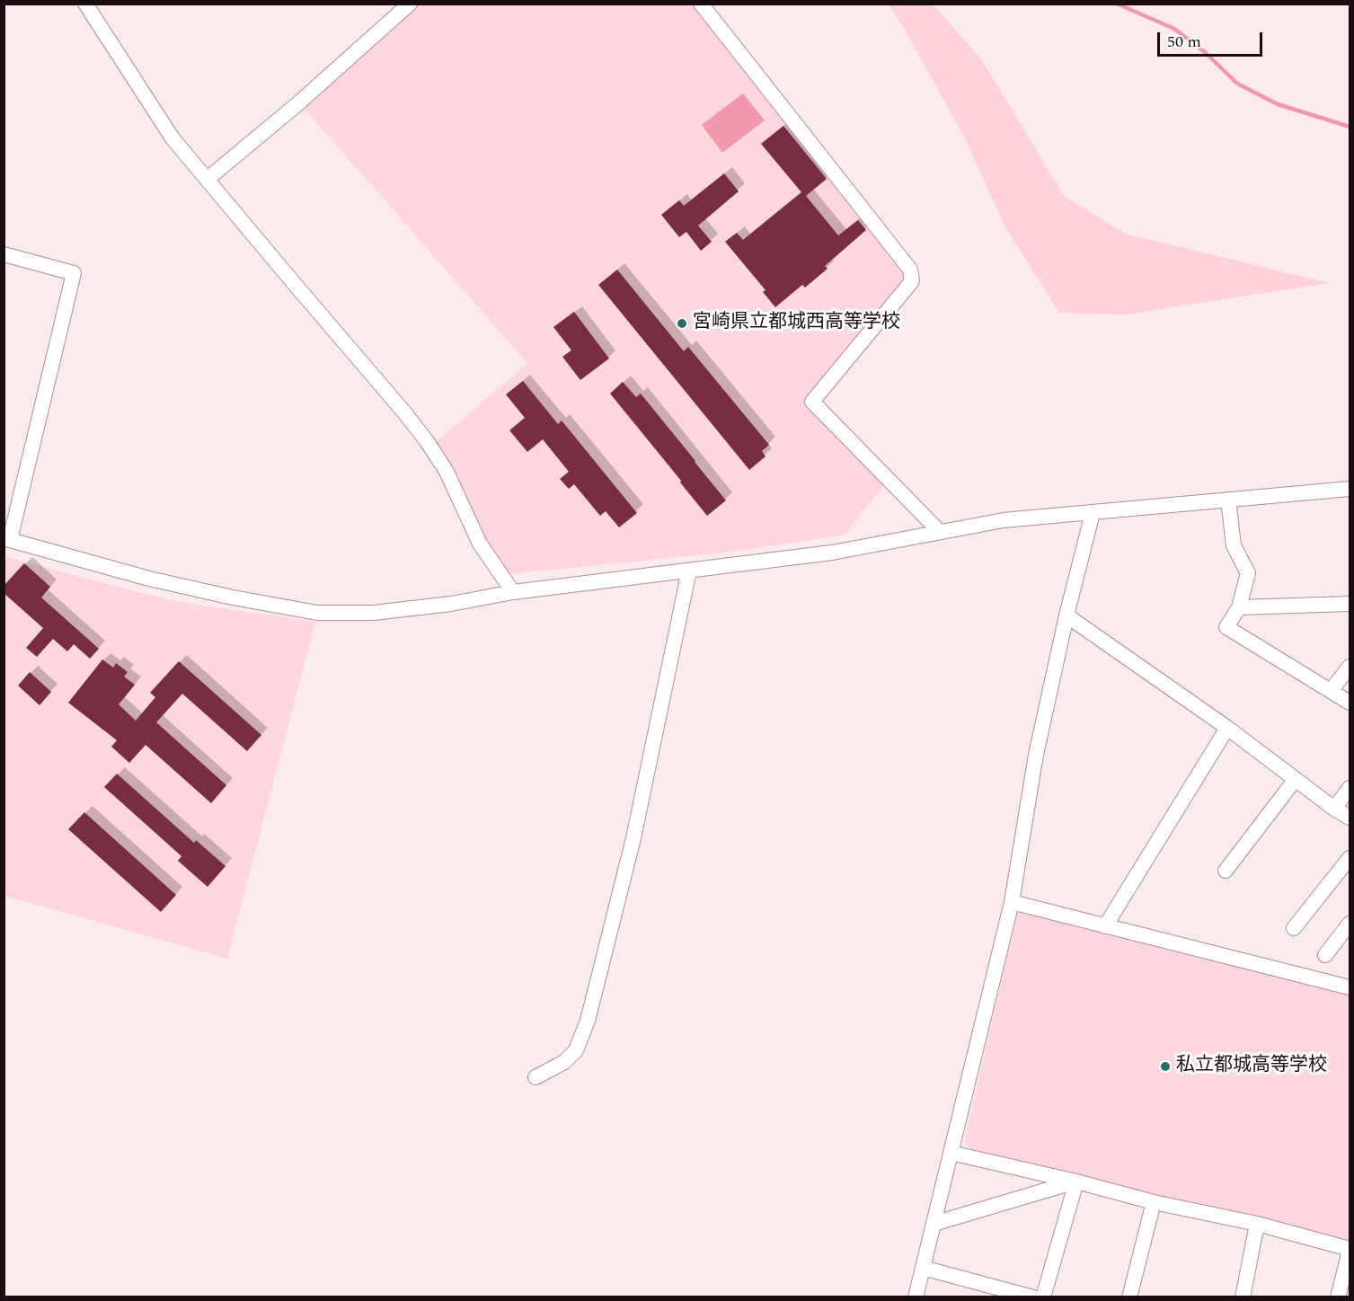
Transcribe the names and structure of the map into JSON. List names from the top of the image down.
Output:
{
  "places": ["宮崎県立都城西高等学校", "私立都城高等学校"],
  "scale_bar": "50 m"
}
